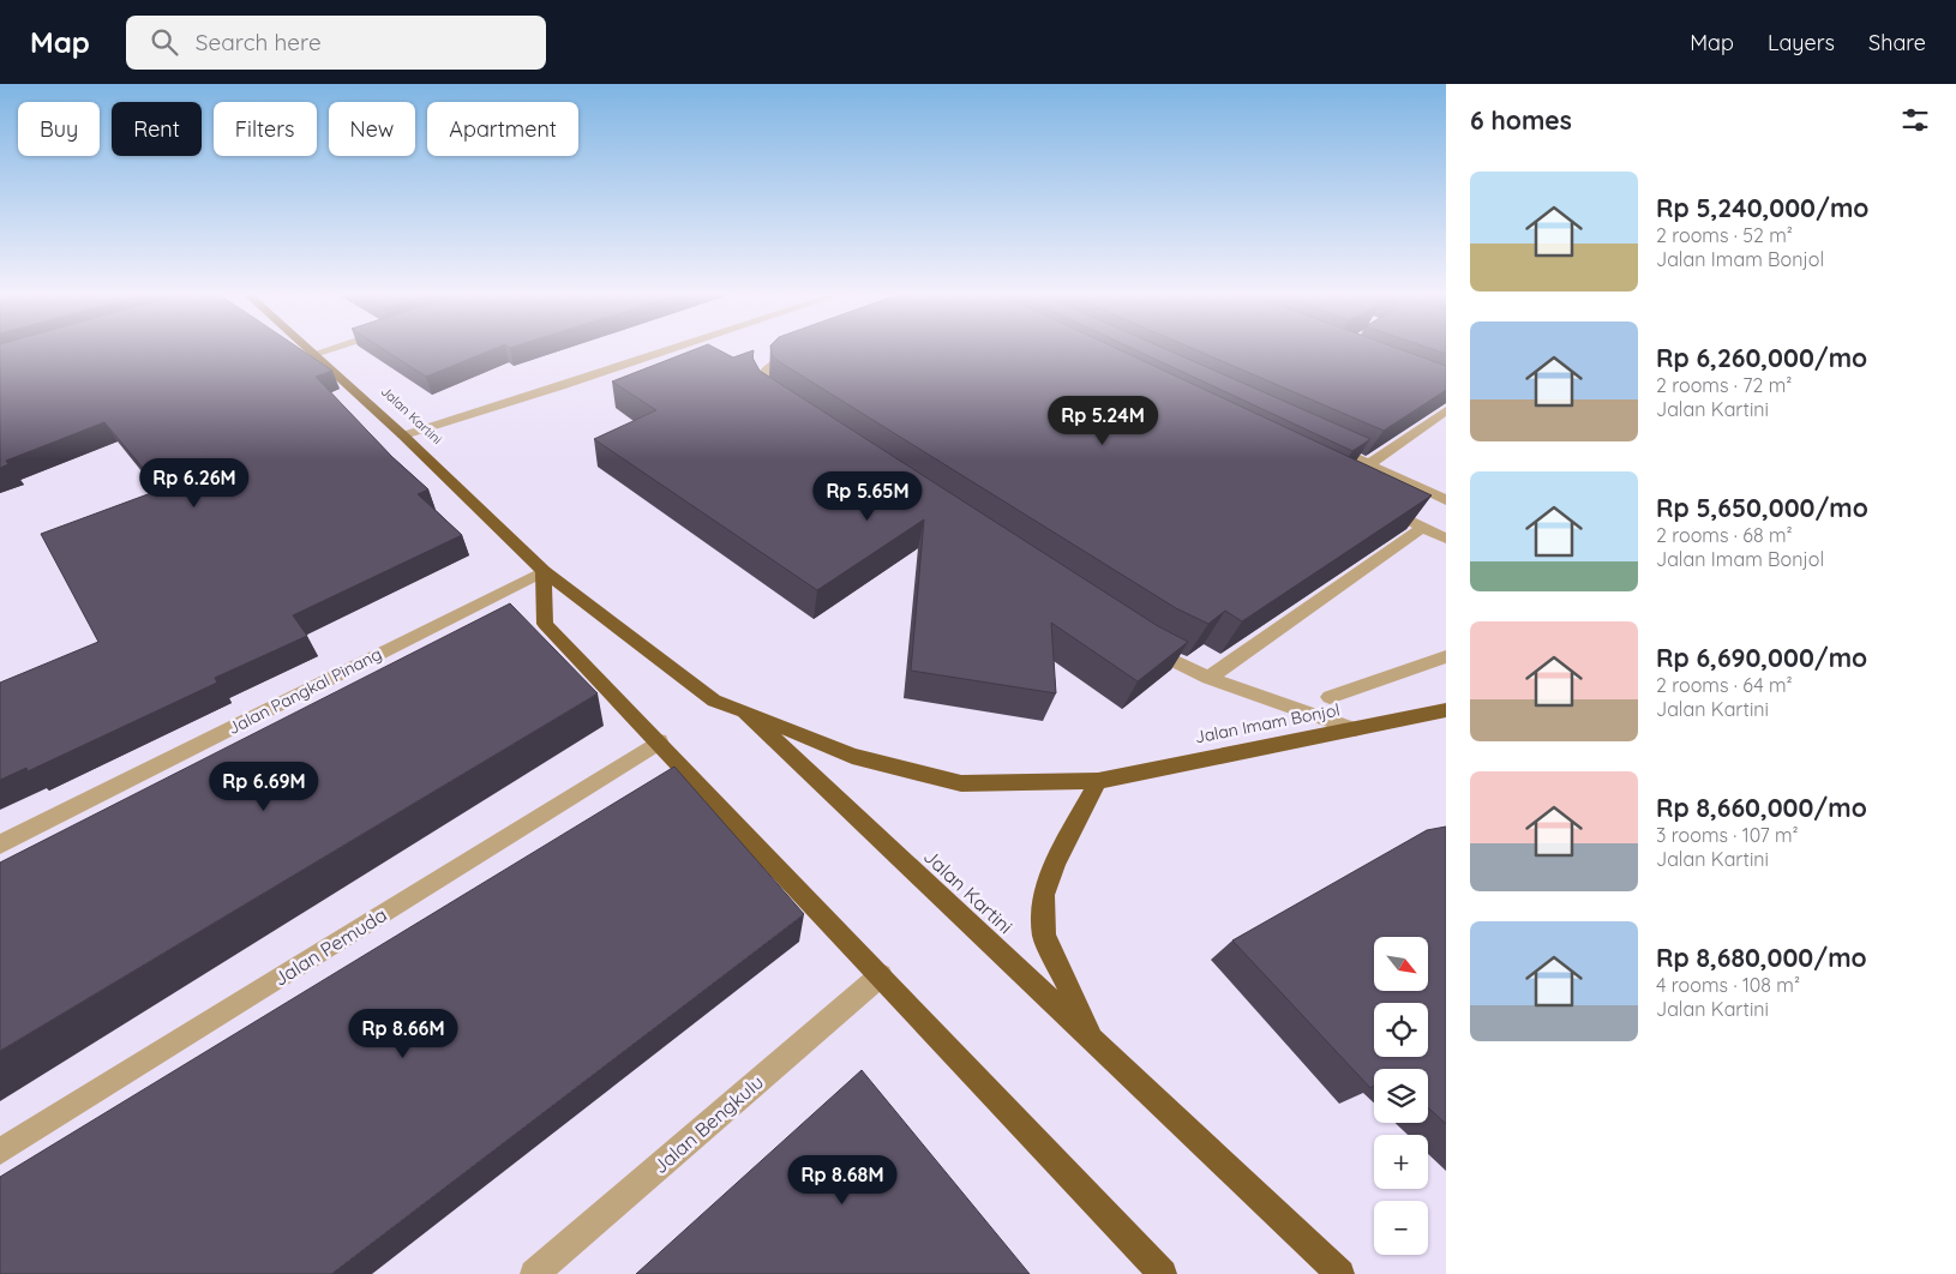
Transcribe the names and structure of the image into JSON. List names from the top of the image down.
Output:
{
  "streets": {
    "highway": ["Jalan Kartini", "Jalan Imam Bonjol"],
    "street": ["Jalan Pangkal Pinang", "Jalan Pemuda", "Jalan Bengkulu"]
  },
  "crossings": [
    ["Jalan Kartini", "Jalan Pangkal Pinang"],
    ["Jalan Kartini", "Jalan Imam Bonjol"]
  ],
  "north": "bottom right",
  "page": {
    "header": "Map",
    "search": "Search here",
    "nav": ["Map", "Layers", "Share"],
    "heading": "6 homes",
    "chip": [
      "Buy",
      "Rent",
      "Filters",
      "New",
      "Apartment"
    ],
    "list": [
      {
        "name": "Rp 5,240,000/mo",
        "note": "2 rooms · 52 m² · Jalan Imam Bonjol"
      },
      {
        "name": "Rp 6,260,000/mo",
        "note": "2 rooms · 72 m² · Jalan Kartini"
      },
      {
        "name": "Rp 5,650,000/mo",
        "note": "2 rooms · 68 m² · Jalan Imam Bonjol"
      },
      {
        "name": "Rp 6,690,000/mo",
        "note": "2 rooms · 64 m² · Jalan Kartini"
      },
      {
        "name": "Rp 8,660,000/mo",
        "note": "3 rooms · 107 m² · Jalan Kartini"
      },
      {
        "name": "Rp 8,680,000/mo",
        "note": "4 rooms · 108 m² · Jalan Kartini"
      }
    ],
    "price": [
      "Rp 5.24M",
      "Rp 6.26M",
      "Rp 5.65M",
      "Rp 6.69M",
      "Rp 8.66M",
      "Rp 8.68M"
    ],
    "map_buttons": ["+", "−"]
  }
}
